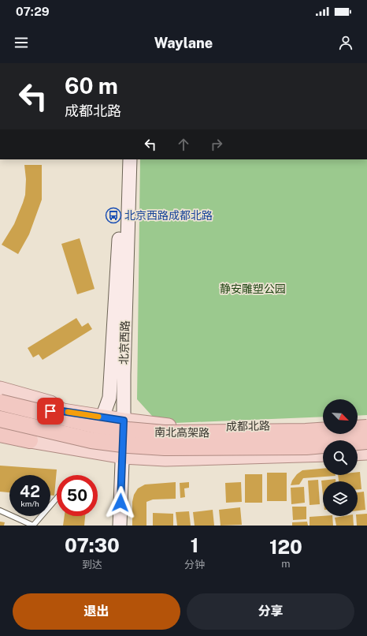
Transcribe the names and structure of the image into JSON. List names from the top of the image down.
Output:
{
  "streets": {
    "highway": ["南北高架路"],
    "main road": ["北京西路", "成都北路"]
  },
  "crossings": [
    ["北京西路", "成都北路"],
    ["成都北路", "南北高架路"]
  ],
  "parks": ["静安雕塑公园"],
  "places": {
    "bus stop": ["北京西路成都北路"]
  },
  "north": "bottom right",
  "page": {
    "status": "07:29",
    "header": "Waylane",
    "turn": ["60 m", "成都北路"],
    "speed": "42 km/h",
    "limit": "50",
    "eta": [
      "07:30",
      "到达",
      "1",
      "分钟",
      "120",
      "m"
    ],
    "buttons": ["退出", "分享"]
  }
}
